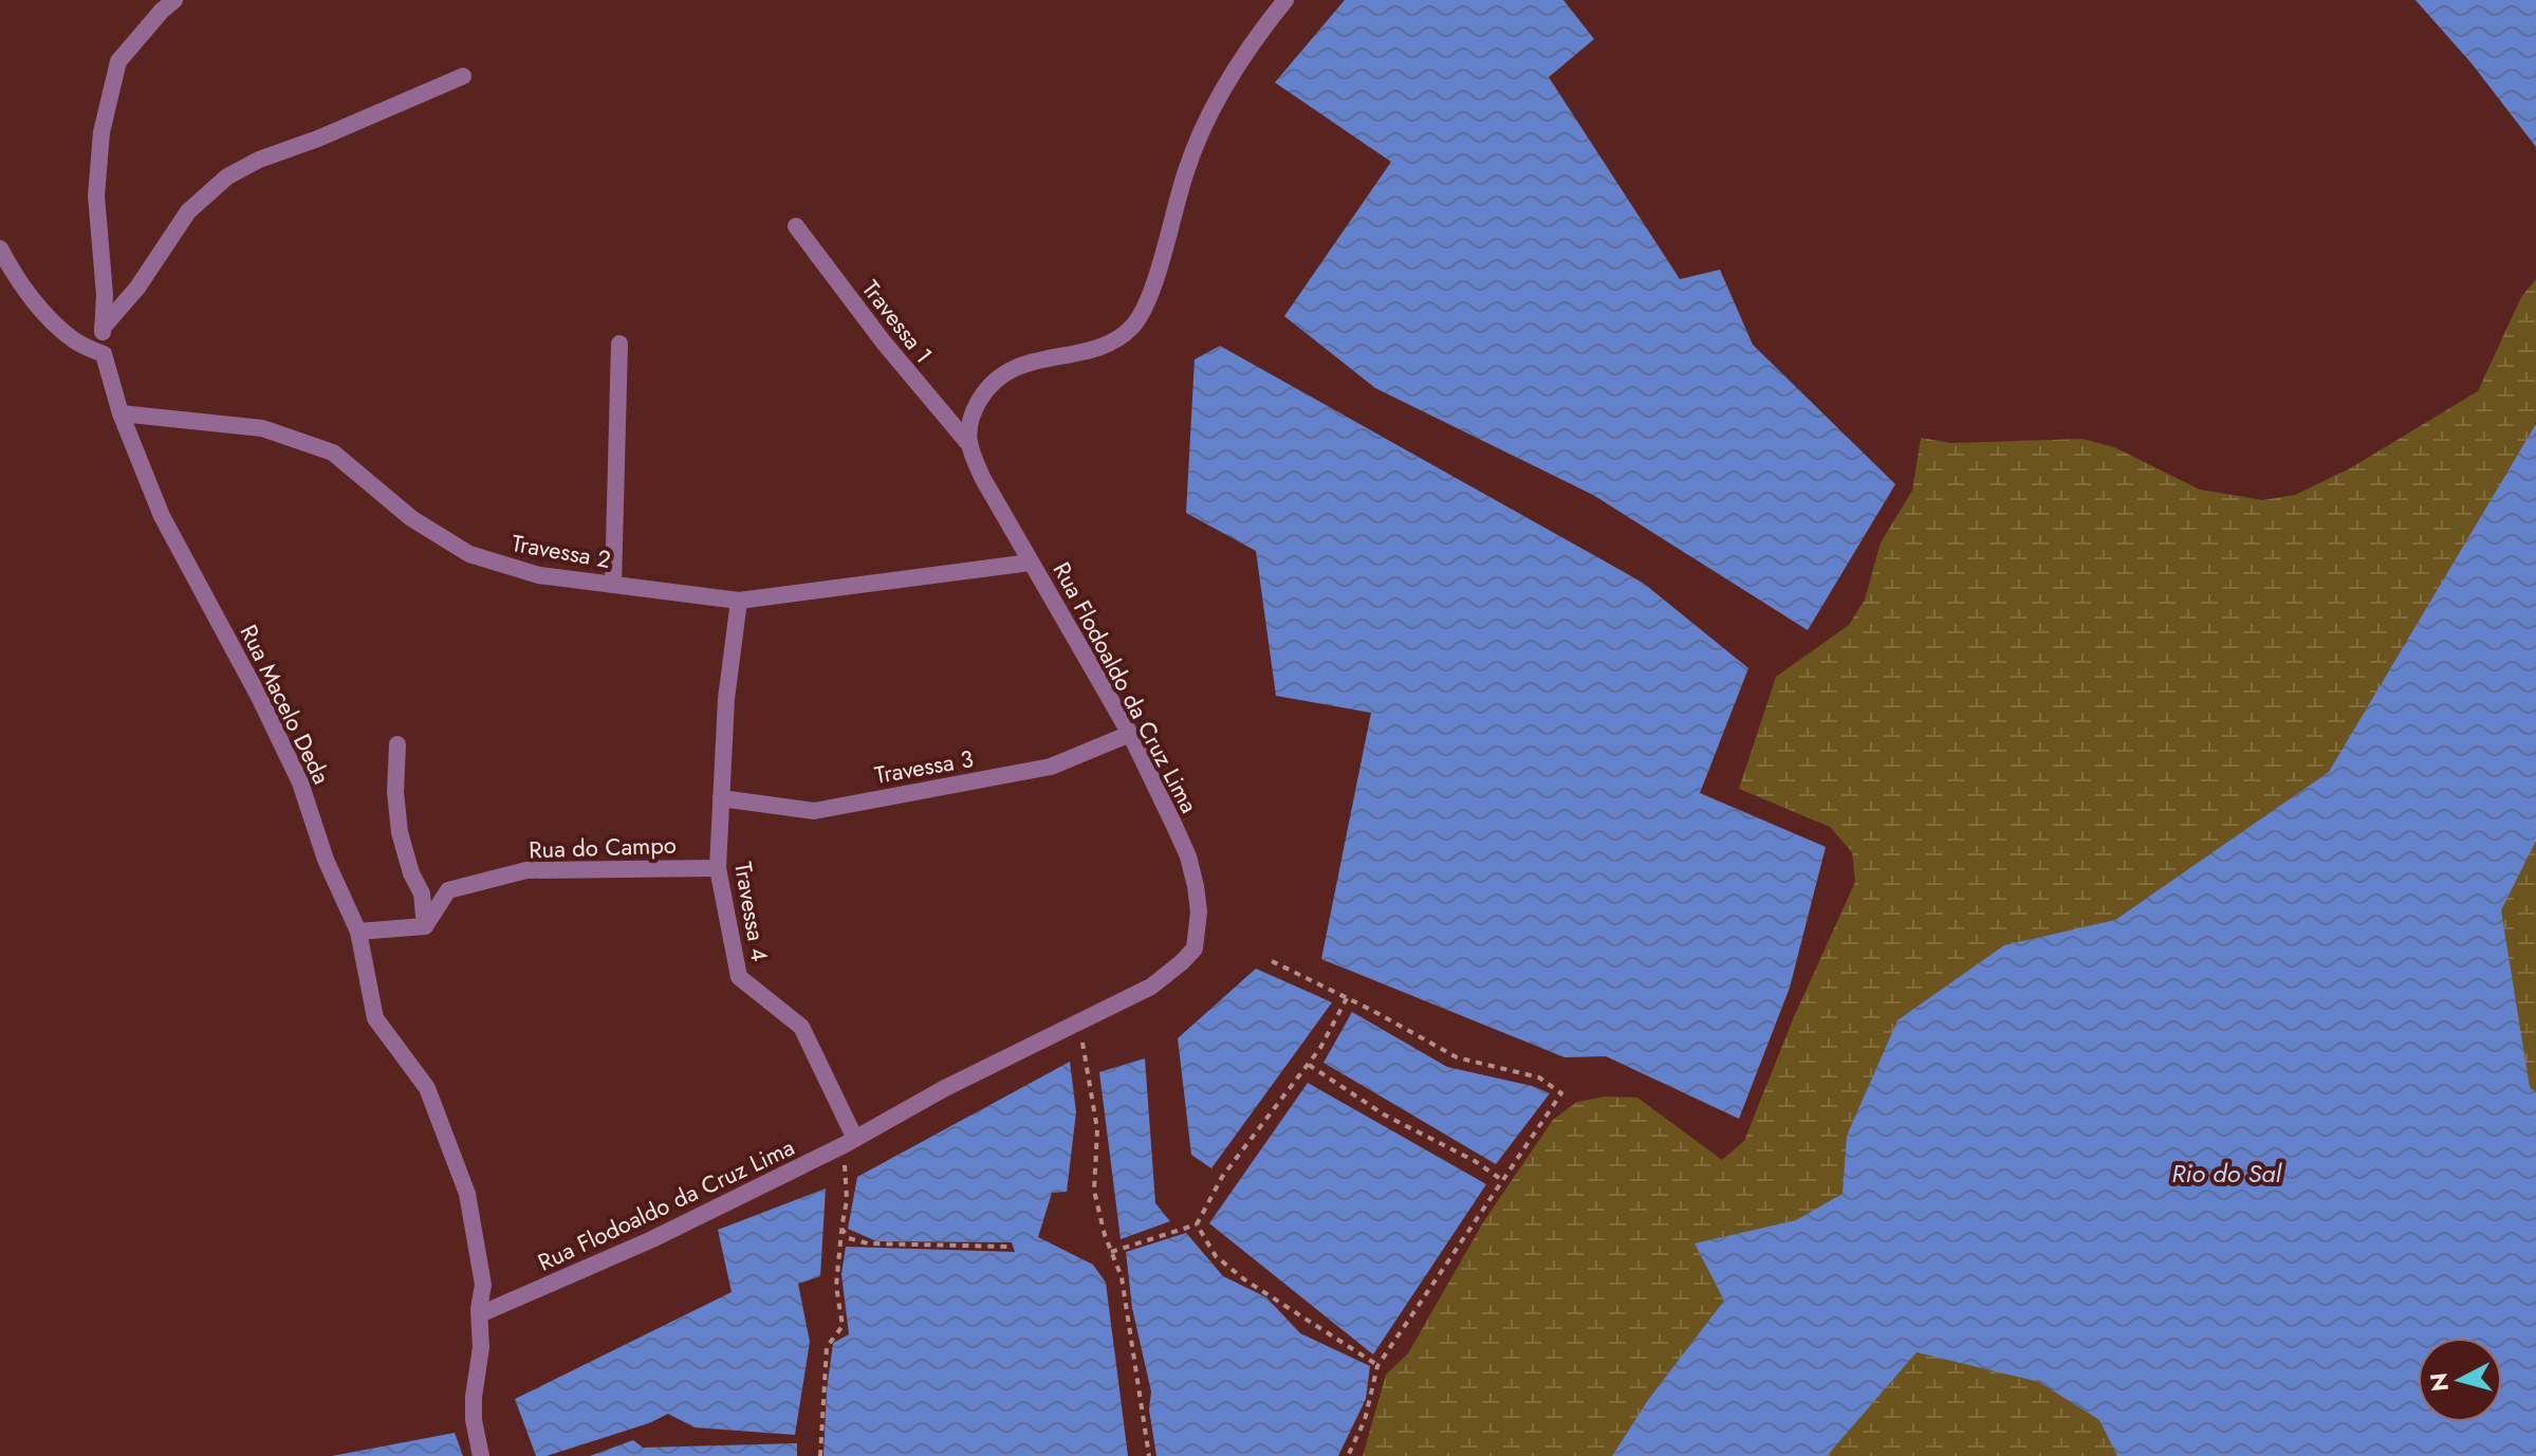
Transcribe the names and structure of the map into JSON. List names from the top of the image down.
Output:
{
  "streets": {
    "street": [
      "Travessa 1",
      "Travessa 2",
      "Rua Flodoaldo da Cruz Lima",
      "Rua Macelo Deda",
      "Travessa 3",
      "Rua do Campo",
      "Travessa 4"
    ]
  },
  "crossings": [
    ["Travessa 1", "Rua Flodoaldo da Cruz Lima"],
    ["Travessa 2", "Rua Flodoaldo da Cruz Lima"],
    ["Travessa 2", "Rua Macelo Deda"],
    ["Travessa 2", "Travessa 4"],
    ["Rua Flodoaldo da Cruz Lima", "Rua Macelo Deda"],
    ["Rua Flodoaldo da Cruz Lima", "Travessa 3"],
    ["Rua Flodoaldo da Cruz Lima", "Travessa 4"],
    ["Travessa 3", "Travessa 4"],
    ["Rua do Campo", "Travessa 4"]
  ],
  "water": ["Rio do Sal"],
  "north": "left"
}
